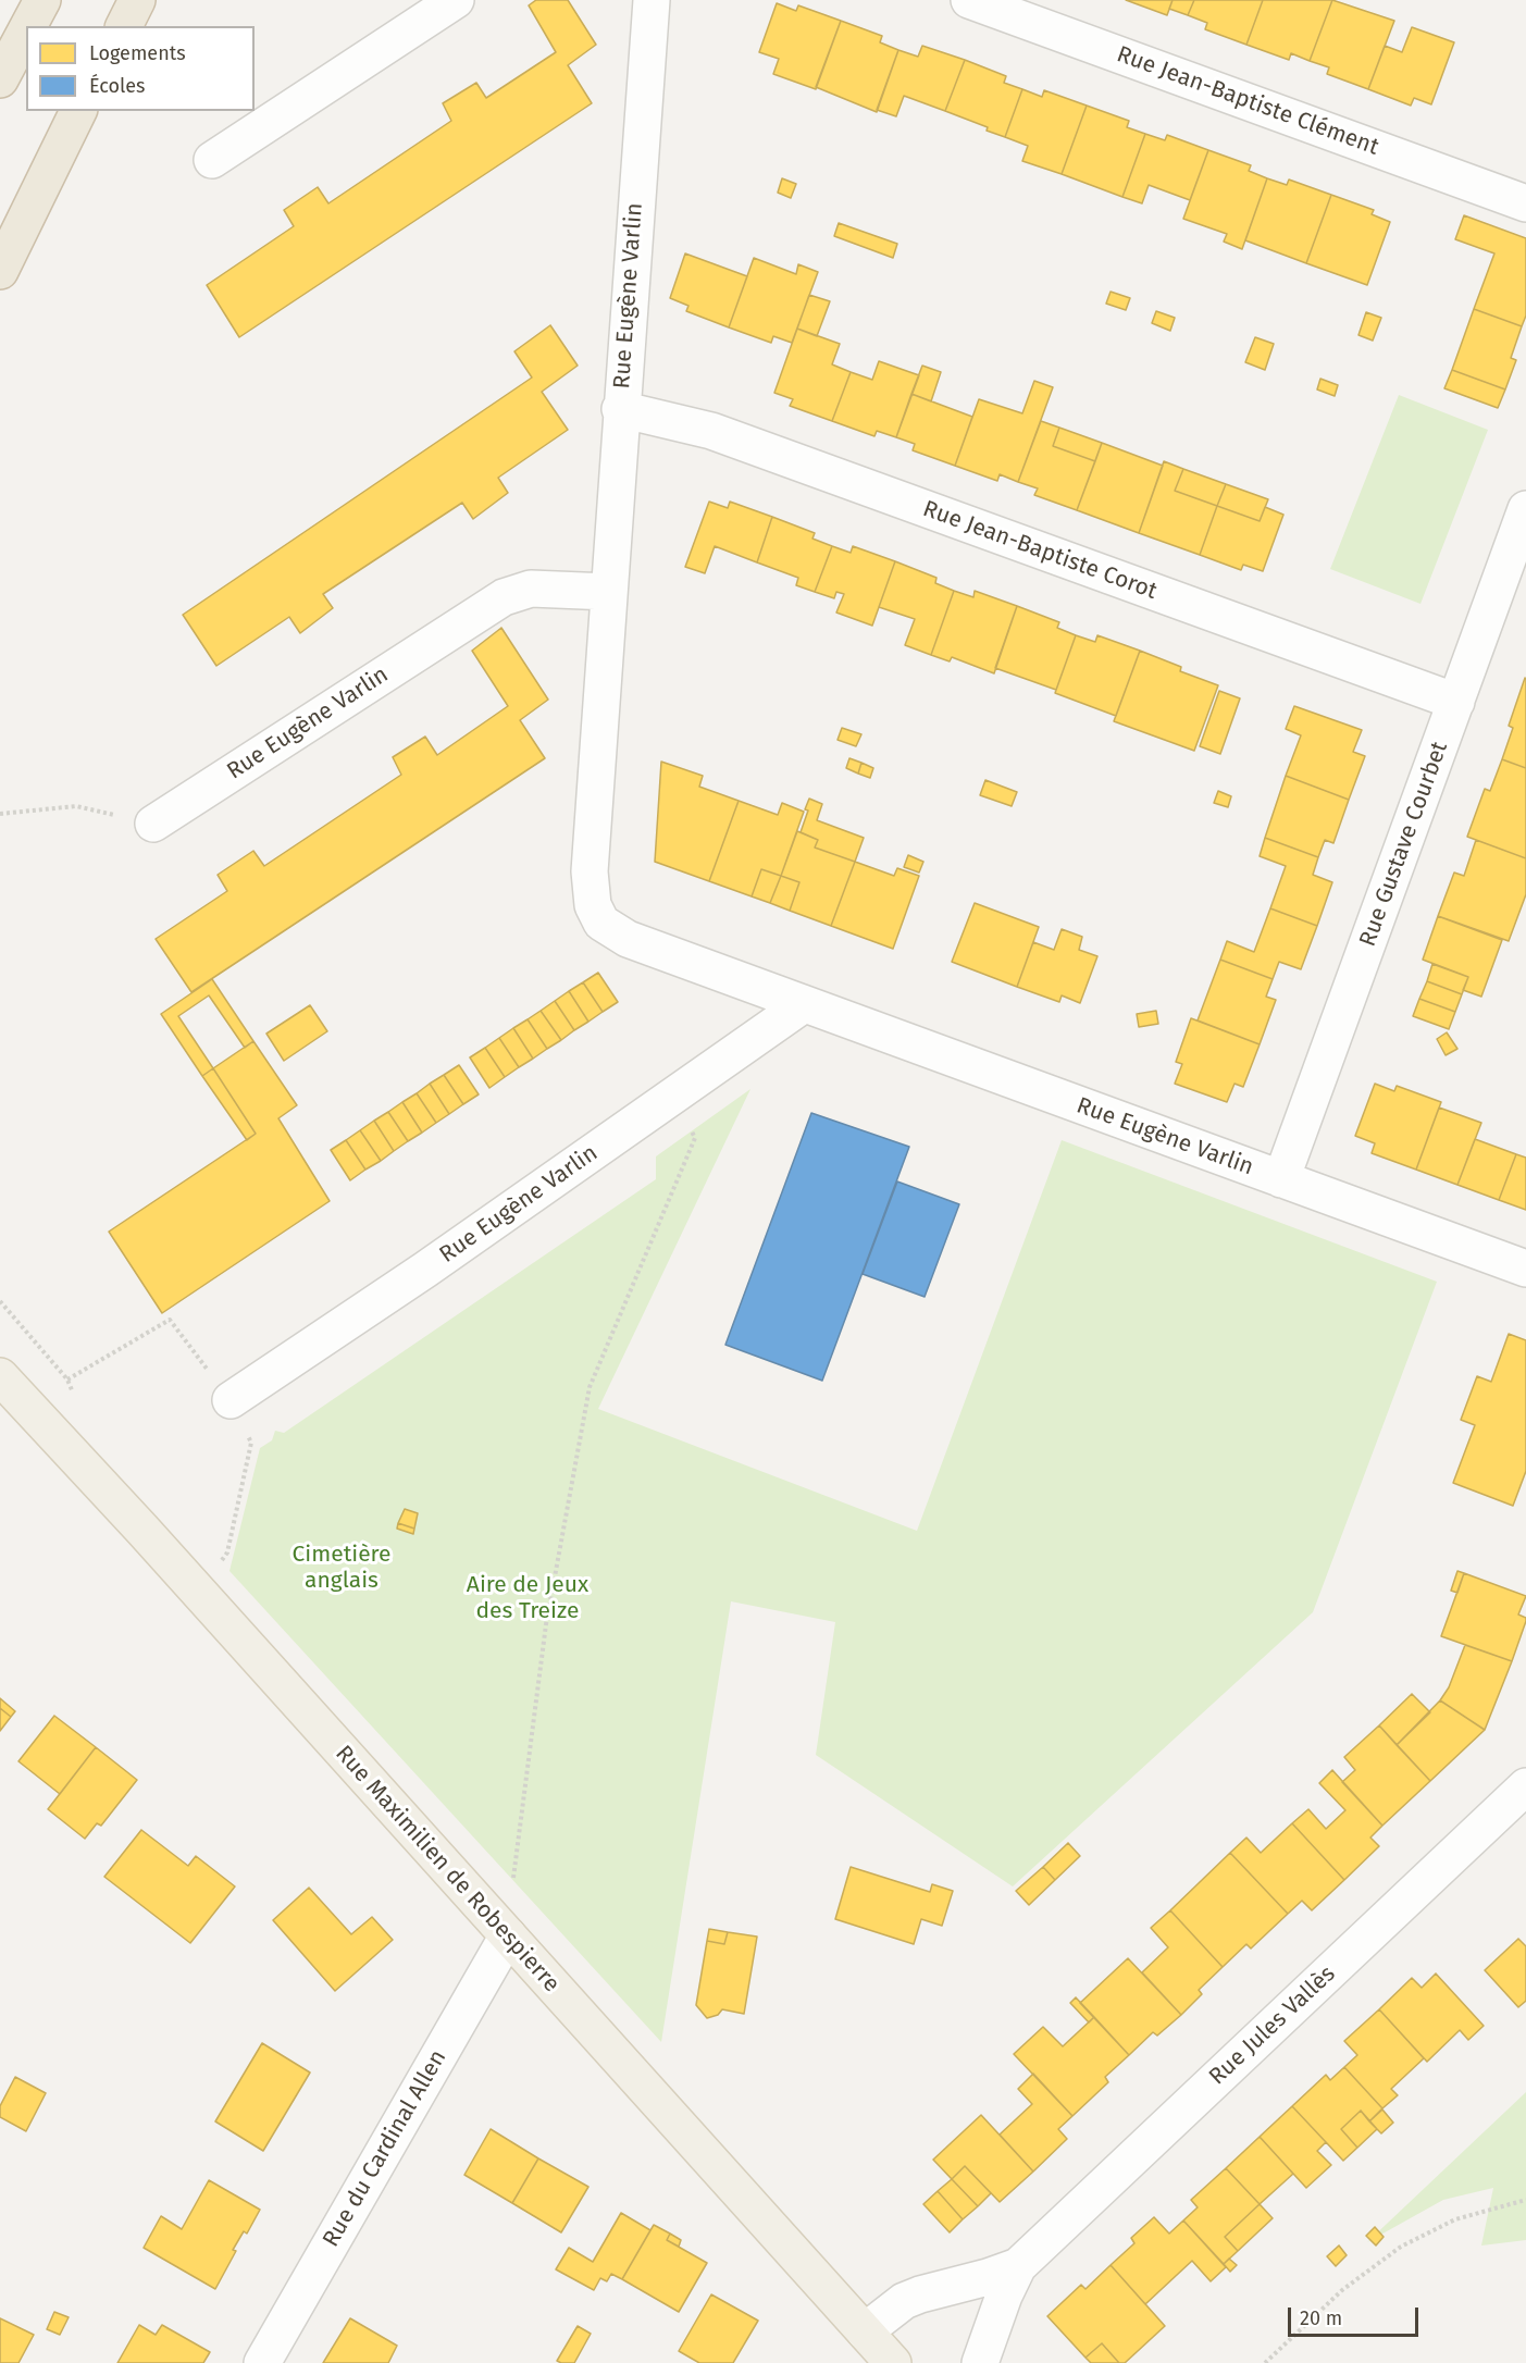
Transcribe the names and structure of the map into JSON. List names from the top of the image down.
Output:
{
  "streets": {
    "main road": ["Rue Maximilien de Robespierre"],
    "street": [
      "Rue Jean-Baptiste Clément",
      "Rue Eugène Varlin",
      "Rue Jean-Baptiste Corot",
      "Rue Gustave Courbet",
      "Rue Jules Vallès",
      "Rue du Cardinal Allen"
    ]
  },
  "crossings": [
    ["Rue Eugène Varlin", "Rue Jean-Baptiste Corot"],
    ["Rue Eugène Varlin", "Rue Gustave Courbet"],
    ["Rue Jean-Baptiste Corot", "Rue Gustave Courbet"],
    ["Rue Maximilien de Robespierre", "Rue Jules Vallès"],
    ["Rue Maximilien de Robespierre", "Rue du Cardinal Allen"]
  ],
  "parks": ["Cimetière anglais", "Aire de Jeux des Treize"],
  "legend": ["Logements", "Écoles"],
  "scale_bar": "20 m"
}
